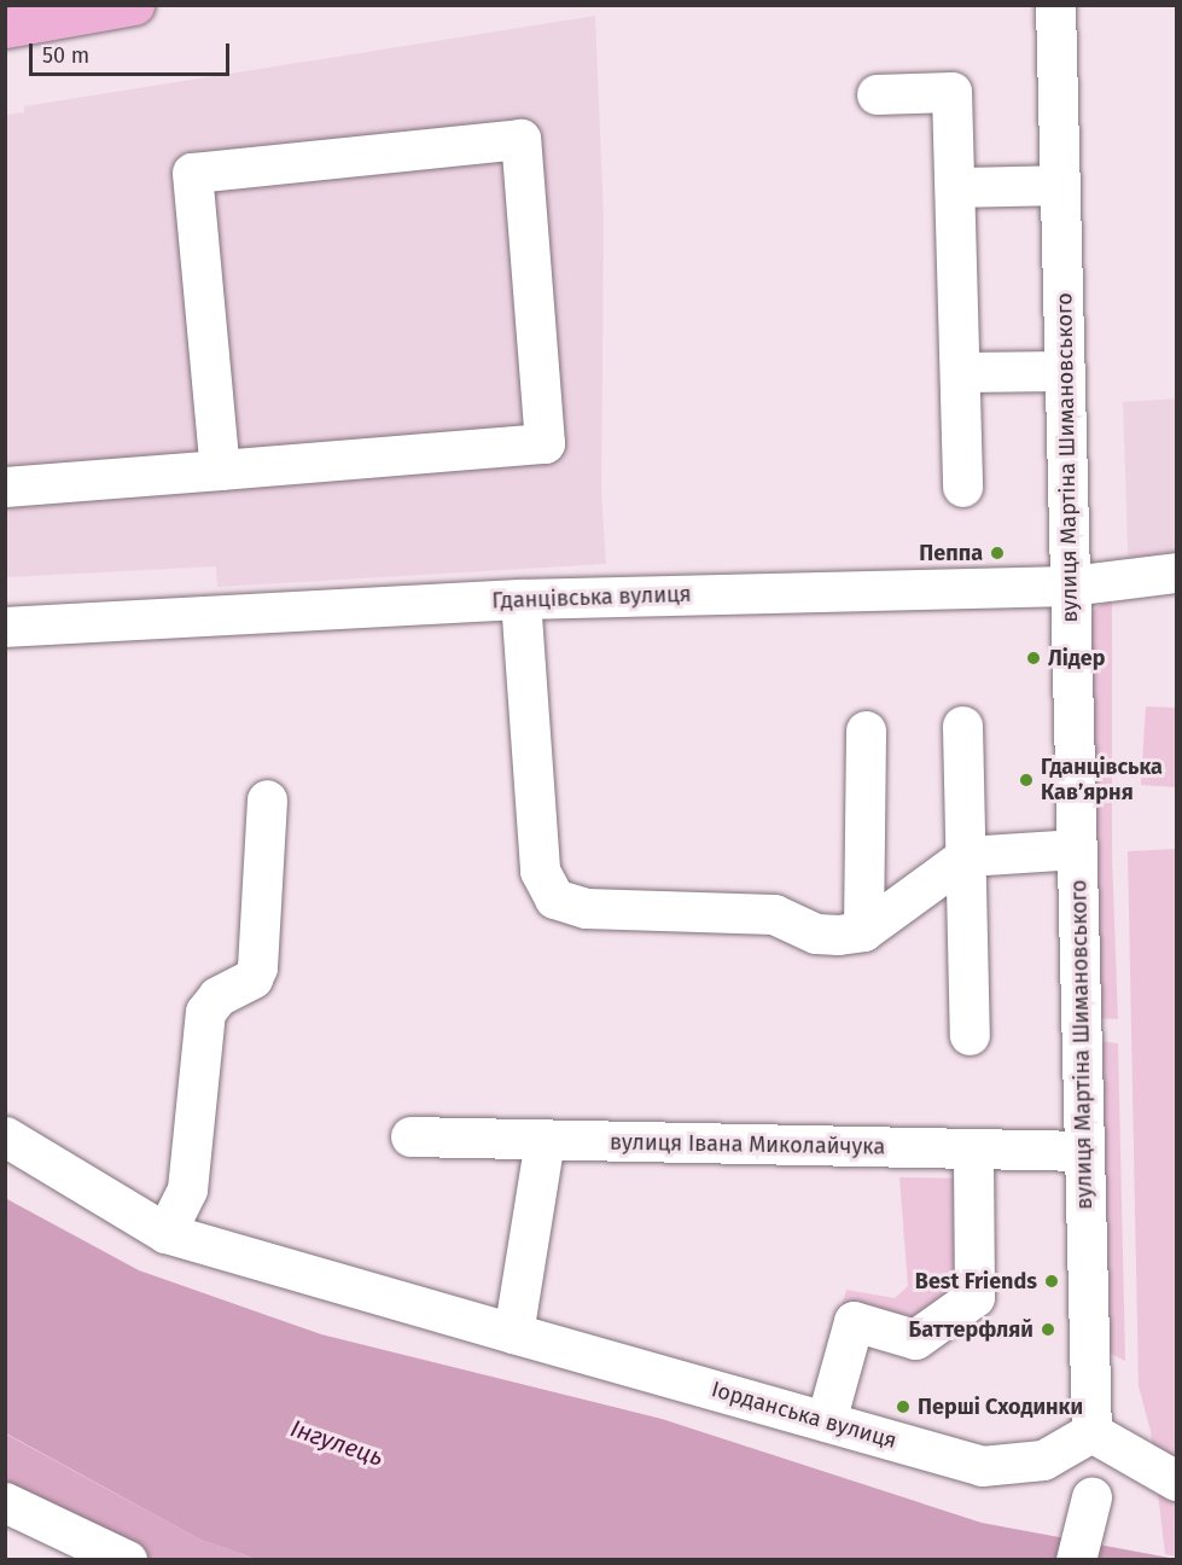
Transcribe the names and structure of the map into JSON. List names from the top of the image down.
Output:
{
  "streets": {
    "street": [
      "вулиця Мартіна Шимановського",
      "Гданцівська вулиця",
      "вулиця Івана Миколайчука",
      "Іорданська вулиця"
    ]
  },
  "crossings": [
    ["вулиця Мартіна Шимановського", "Гданцівська вулиця"],
    ["вулиця Мартіна Шимановського", "вулиця Івана Миколайчука"],
    ["вулиця Мартіна Шимановського", "Іорданська вулиця"]
  ],
  "water": ["Інгулець"],
  "places": [
    "Пеппа",
    "Лідер",
    "Гданцівська Кавʼярня",
    "Best Friends",
    "Баттерфляй",
    "Перші Сходинки"
  ],
  "scale_bar": "50 m"
}
